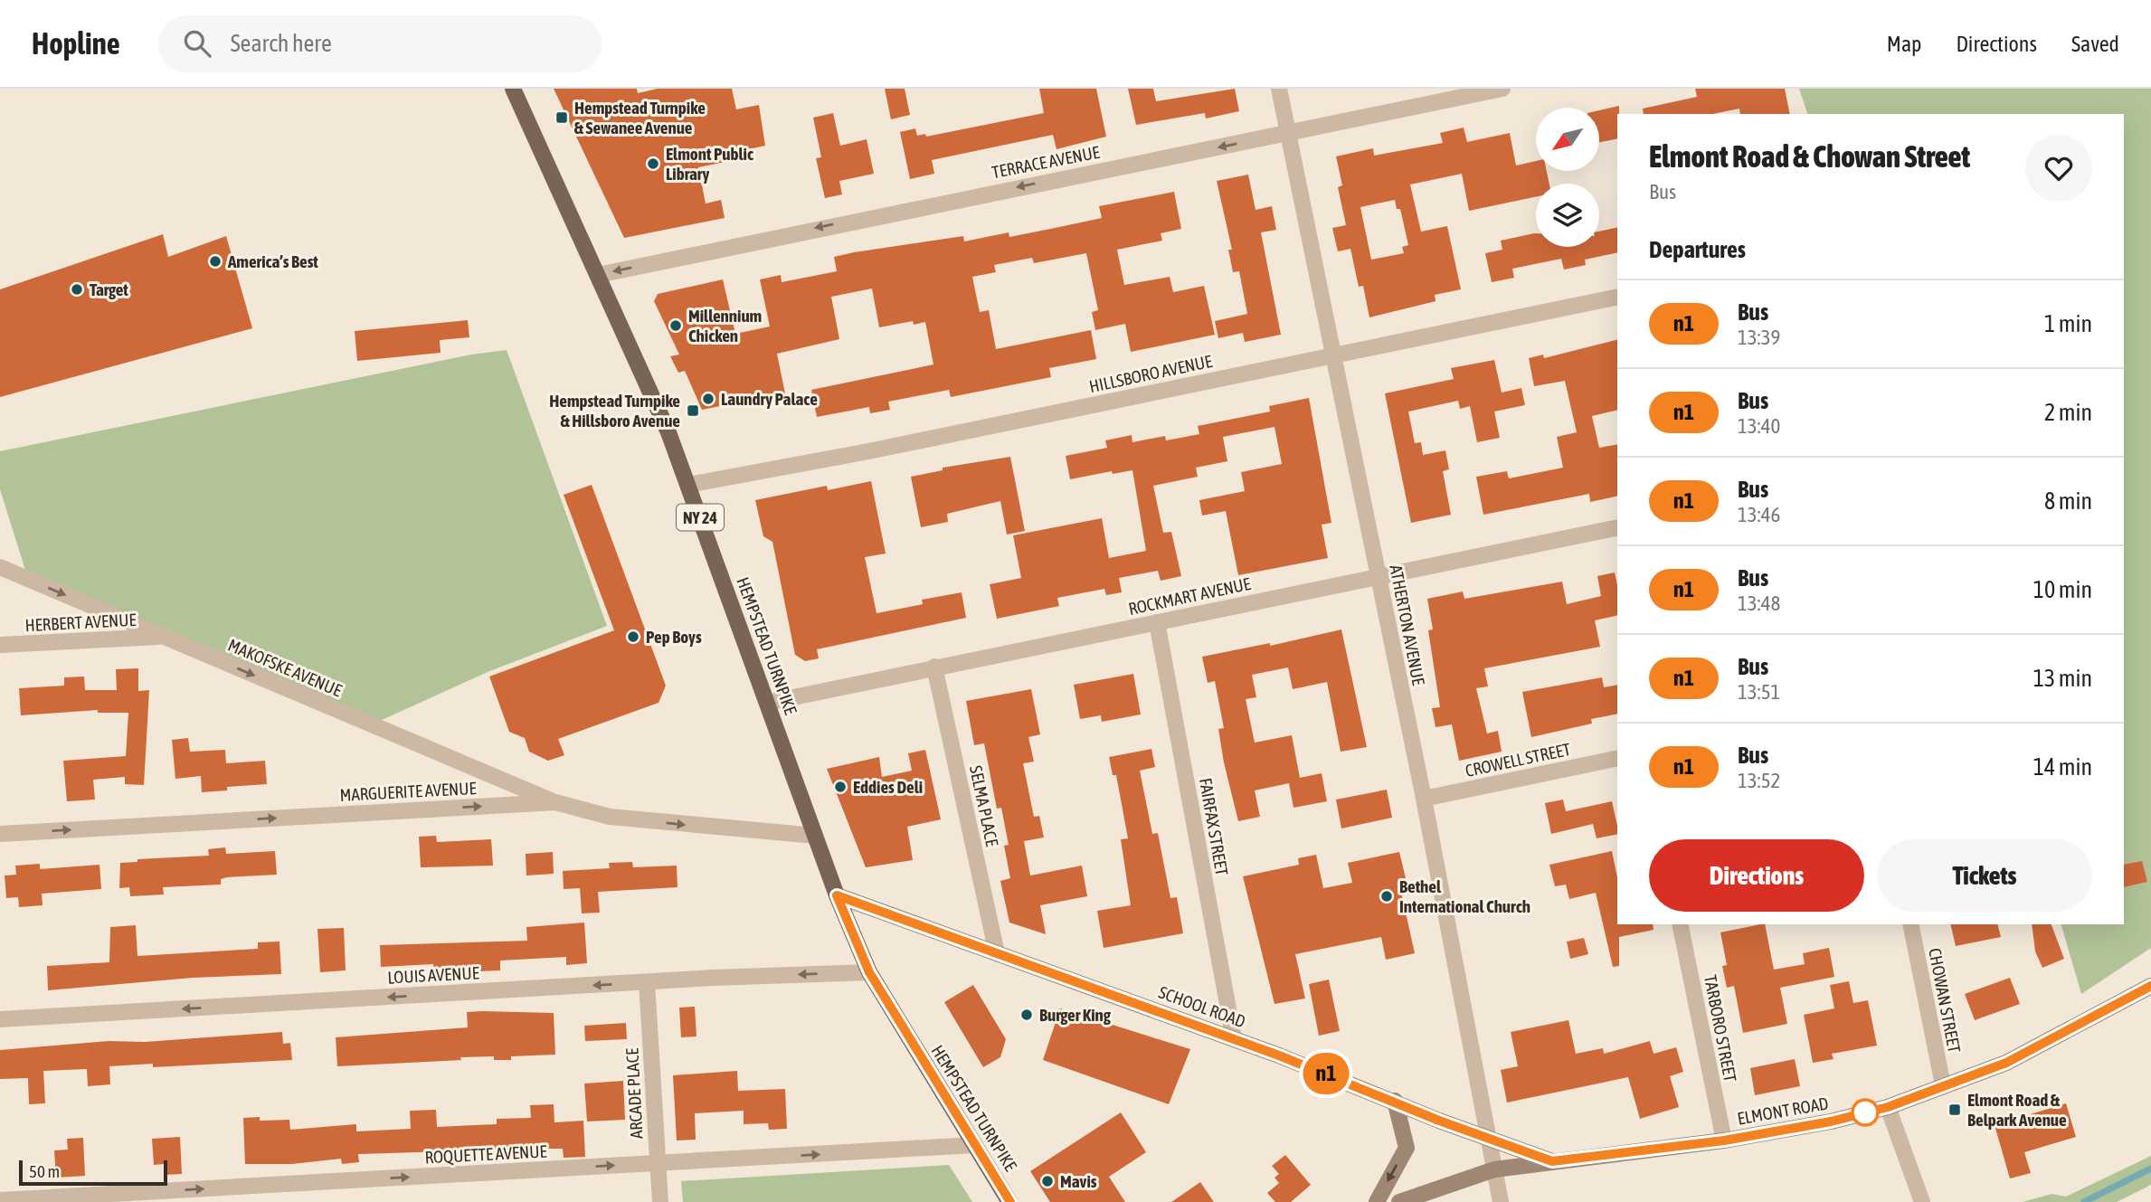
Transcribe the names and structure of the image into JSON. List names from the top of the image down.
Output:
{
  "streets": {
    "main road": [
      "NY 24",
      "HEMPSTEAD TURNPIKE",
      "SCHOOL ROAD",
      "ELMONT ROAD"
    ],
    "street": [
      "TERRACE AVENUE",
      "HILLSBORO AVENUE",
      "ROCKMART AVENUE",
      "HERBERT AVENUE",
      "ATHERTON AVENUE",
      "MAKOFSKE AVENUE",
      "CROWELL STREET",
      "MARGUERITE AVENUE",
      "SELMA PLACE",
      "FAIRFAX STREET",
      "LOUIS AVENUE",
      "CHOWAN STREET",
      "TARBORO STREET",
      "ARCADE PLACE",
      "ROQUETTE AVENUE"
    ]
  },
  "crossings": [
    ["TERRACE AVENUE", "ATHERTON AVENUE"],
    ["TERRACE AVENUE", "HEMPSTEAD TURNPIKE"],
    ["HILLSBORO AVENUE", "ATHERTON AVENUE"],
    ["HILLSBORO AVENUE", "HEMPSTEAD TURNPIKE"],
    ["ROCKMART AVENUE", "ATHERTON AVENUE"],
    ["ROCKMART AVENUE", "HEMPSTEAD TURNPIKE"],
    ["ROCKMART AVENUE", "SELMA PLACE"],
    ["ROCKMART AVENUE", "FAIRFAX STREET"],
    ["HERBERT AVENUE", "MAKOFSKE AVENUE"],
    ["ATHERTON AVENUE", "CROWELL STREET"],
    ["ATHERTON AVENUE", "SCHOOL ROAD"],
    ["ATHERTON AVENUE", "ELMONT ROAD"],
    ["HEMPSTEAD TURNPIKE", "MARGUERITE AVENUE"],
    ["HEMPSTEAD TURNPIKE", "LOUIS AVENUE"],
    ["HEMPSTEAD TURNPIKE", "SCHOOL ROAD"],
    ["HEMPSTEAD TURNPIKE", "ROQUETTE AVENUE"],
    ["MAKOFSKE AVENUE", "MARGUERITE AVENUE"],
    ["SELMA PLACE", "SCHOOL ROAD"],
    ["FAIRFAX STREET", "SCHOOL ROAD"],
    ["LOUIS AVENUE", "ARCADE PLACE"],
    ["CHOWAN STREET", "ELMONT ROAD"],
    ["SCHOOL ROAD", "ELMONT ROAD"],
    ["TARBORO STREET", "ELMONT ROAD"],
    ["ARCADE PLACE", "ROQUETTE AVENUE"]
  ],
  "one_way": [
    "TERRACE AVENUE",
    "MAKOFSKE AVENUE",
    "MARGUERITE AVENUE",
    "LOUIS AVENUE",
    "ROQUETTE AVENUE"
  ],
  "places": {
    "transit": ["Hempstead Turnpike & Sewanee Avenue", "Hempstead Turnpike & Hillsboro Avenue", "Elmont Road & Belpark Avenue"],
    "other": [
      "Elmont Public Library",
      "America’s Best",
      "Target",
      "Millennium Chicken",
      "Laundry Palace",
      "Pep Boys",
      "Eddies Deli",
      "Bethel International Church",
      "Burger King",
      "Mavis"
    ]
  },
  "lines": ["bus line n1"],
  "scale_bar": "50 m",
  "north": "bottom left",
  "page": {
    "header": "Hopline",
    "search": "Search here",
    "nav": ["Map", "Directions", "Saved"],
    "on_map": "n1",
    "heading": [
      ["Elmont Road & Chowan Street", "Bus"],
      "Departures"
    ],
    "list": [
      {
        "mark": "n1",
        "name": "Bus",
        "note": "13:39",
        "value": "1 min"
      },
      {
        "mark": "n1",
        "name": "Bus",
        "note": "13:40",
        "value": "2 min"
      },
      {
        "mark": "n1",
        "name": "Bus",
        "note": "13:46",
        "value": "8 min"
      },
      {
        "mark": "n1",
        "name": "Bus",
        "note": "13:48",
        "value": "10 min"
      },
      {
        "mark": "n1",
        "name": "Bus",
        "note": "13:51",
        "value": "13 min"
      },
      {
        "mark": "n1",
        "name": "Bus",
        "note": "13:52",
        "value": "14 min"
      }
    ],
    "buttons": ["Directions", "Tickets"],
    "scale": "50 m"
  }
}
